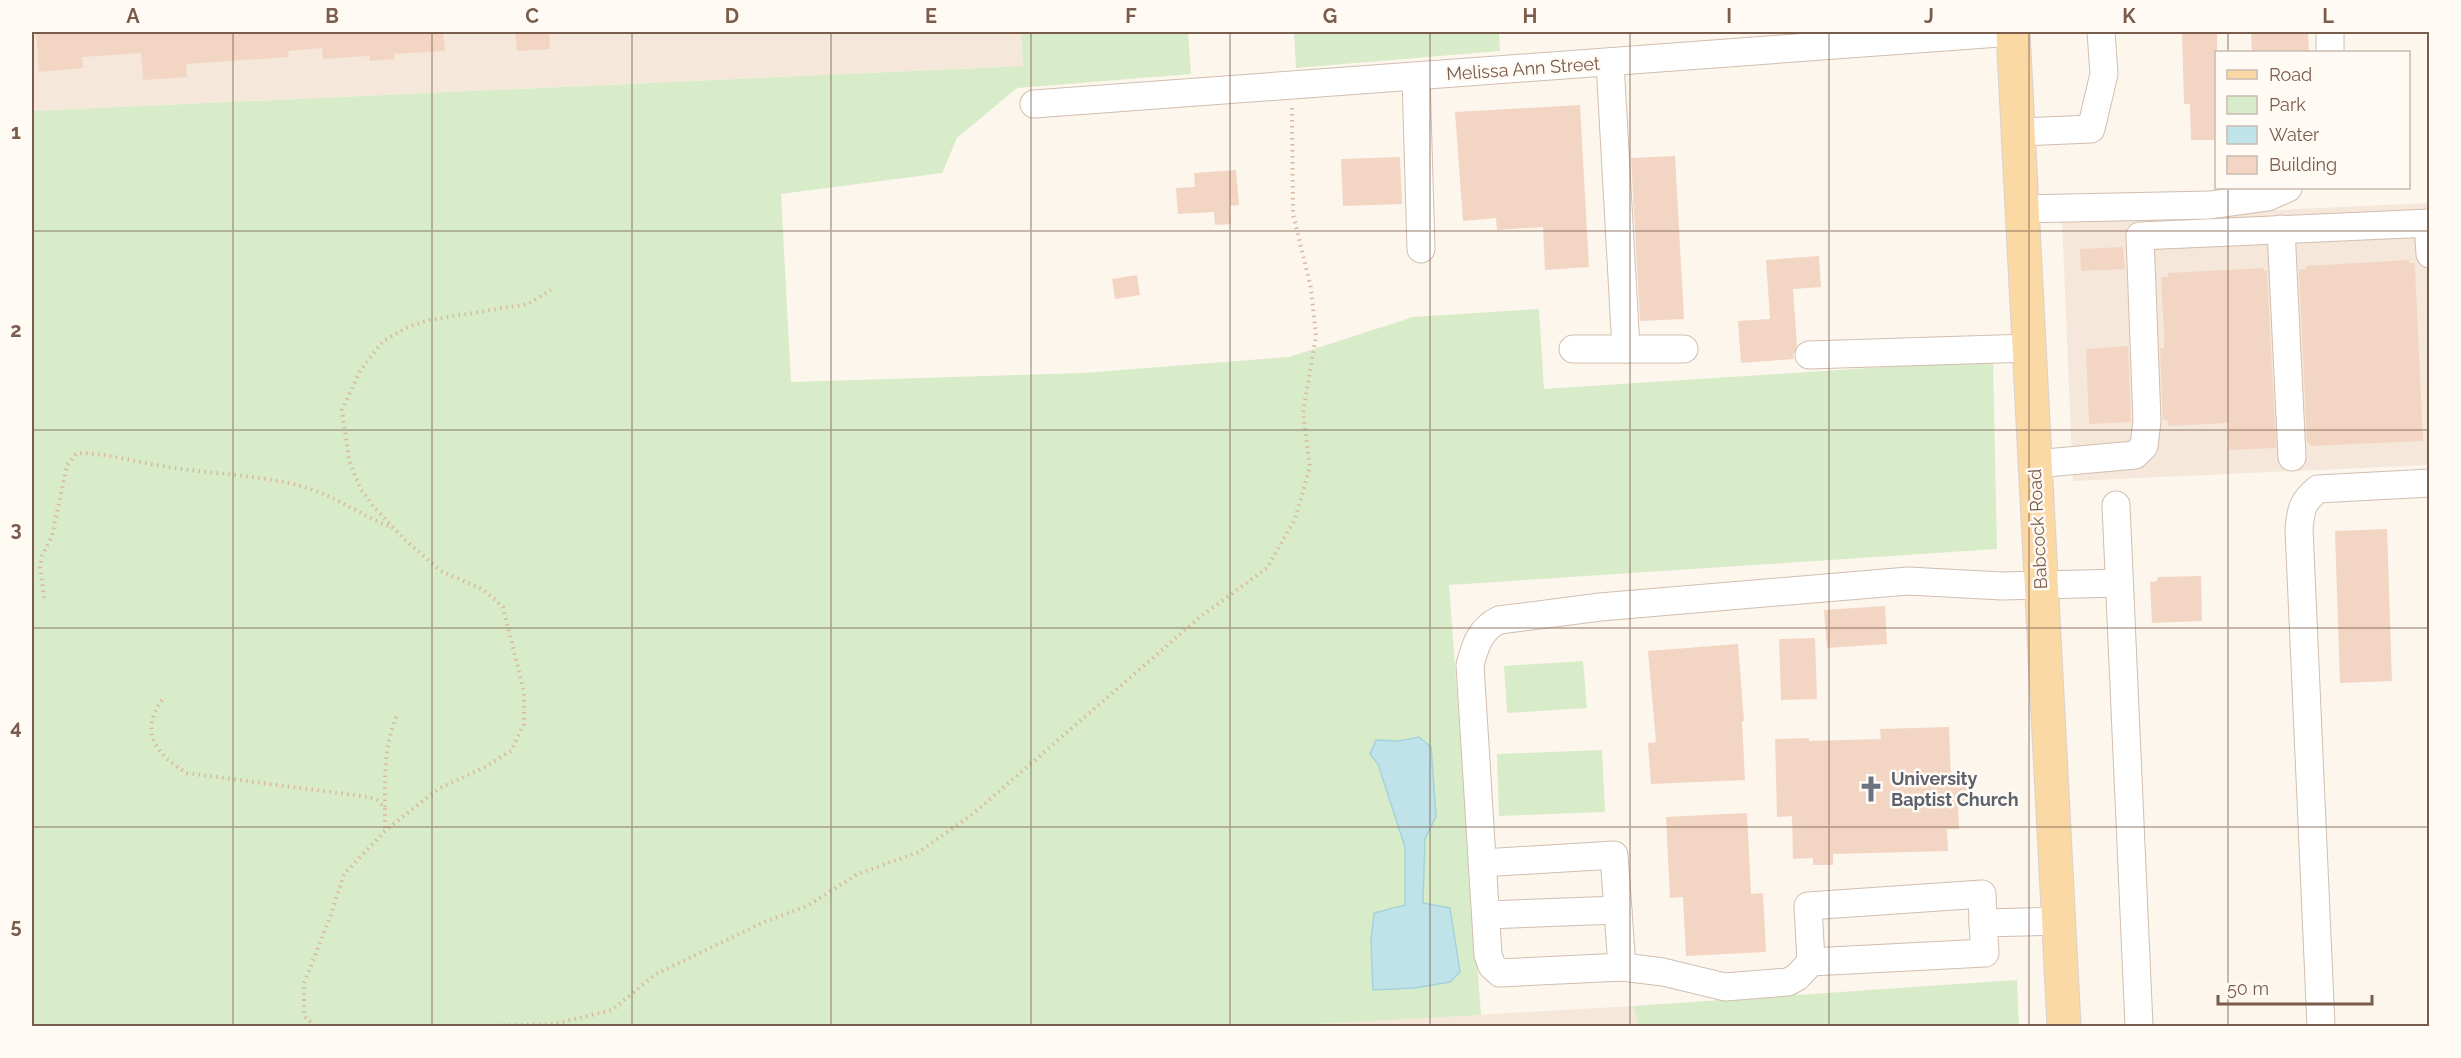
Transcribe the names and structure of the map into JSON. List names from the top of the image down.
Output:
{
  "streets": {
    "main road": ["Babcock Road"],
    "street": ["Melissa Ann Street"]
  },
  "crossings": [
    ["Melissa Ann Street", "Babcock Road"]
  ],
  "places": {
    "church": ["University Baptist Church"]
  },
  "legend": [
    "Road",
    "Park",
    "Water",
    "Building"
  ],
  "scale_bar": "50 m",
  "grid": {
    "columns": [
      "A",
      "B",
      "C",
      "D",
      "E",
      "F",
      "G",
      "H",
      "I",
      "J",
      "K",
      "L"
    ],
    "rows": [
      "1",
      "2",
      "3",
      "4",
      "5"
    ]
  }
}
